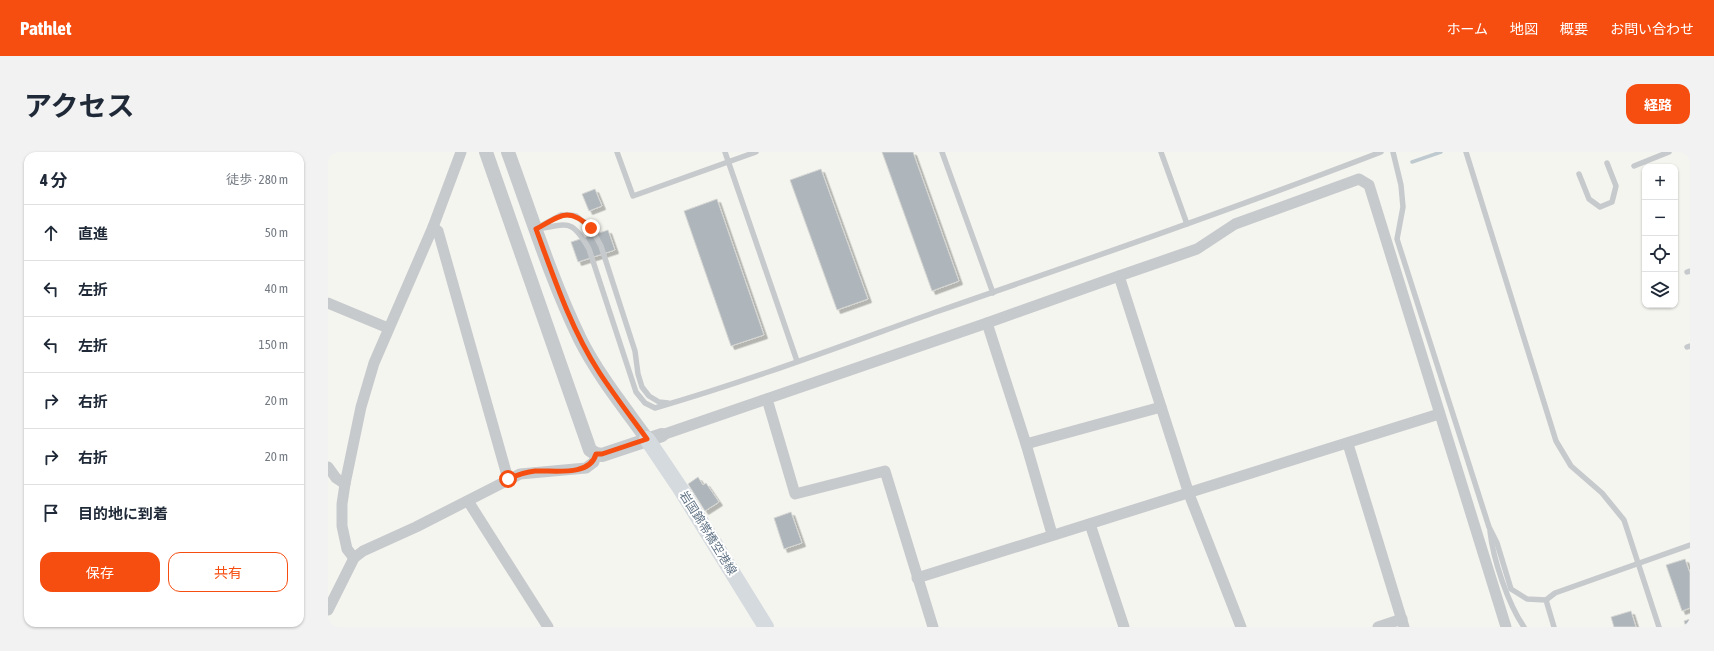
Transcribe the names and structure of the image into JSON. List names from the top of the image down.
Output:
{
  "streets": {
    "main road": ["岩国錦帯橋空港線"]
  },
  "page": {
    "header": "Pathlet",
    "nav": [
      "ホーム",
      "地図",
      "概要",
      "お問い合わせ"
    ],
    "title": "アクセス",
    "buttons": [
      "経路",
      ["保存", "共有"]
    ],
    "heading": ["4 分", "徒歩 · 280 m"],
    "map_buttons": ["+", "−"],
    "list": [
      ["直進", "50 m"],
      ["左折", "40 m"],
      ["左折", "150 m"],
      ["右折", "20 m"],
      ["右折", "20 m"],
      "目的地に到着"
    ]
  }
}
